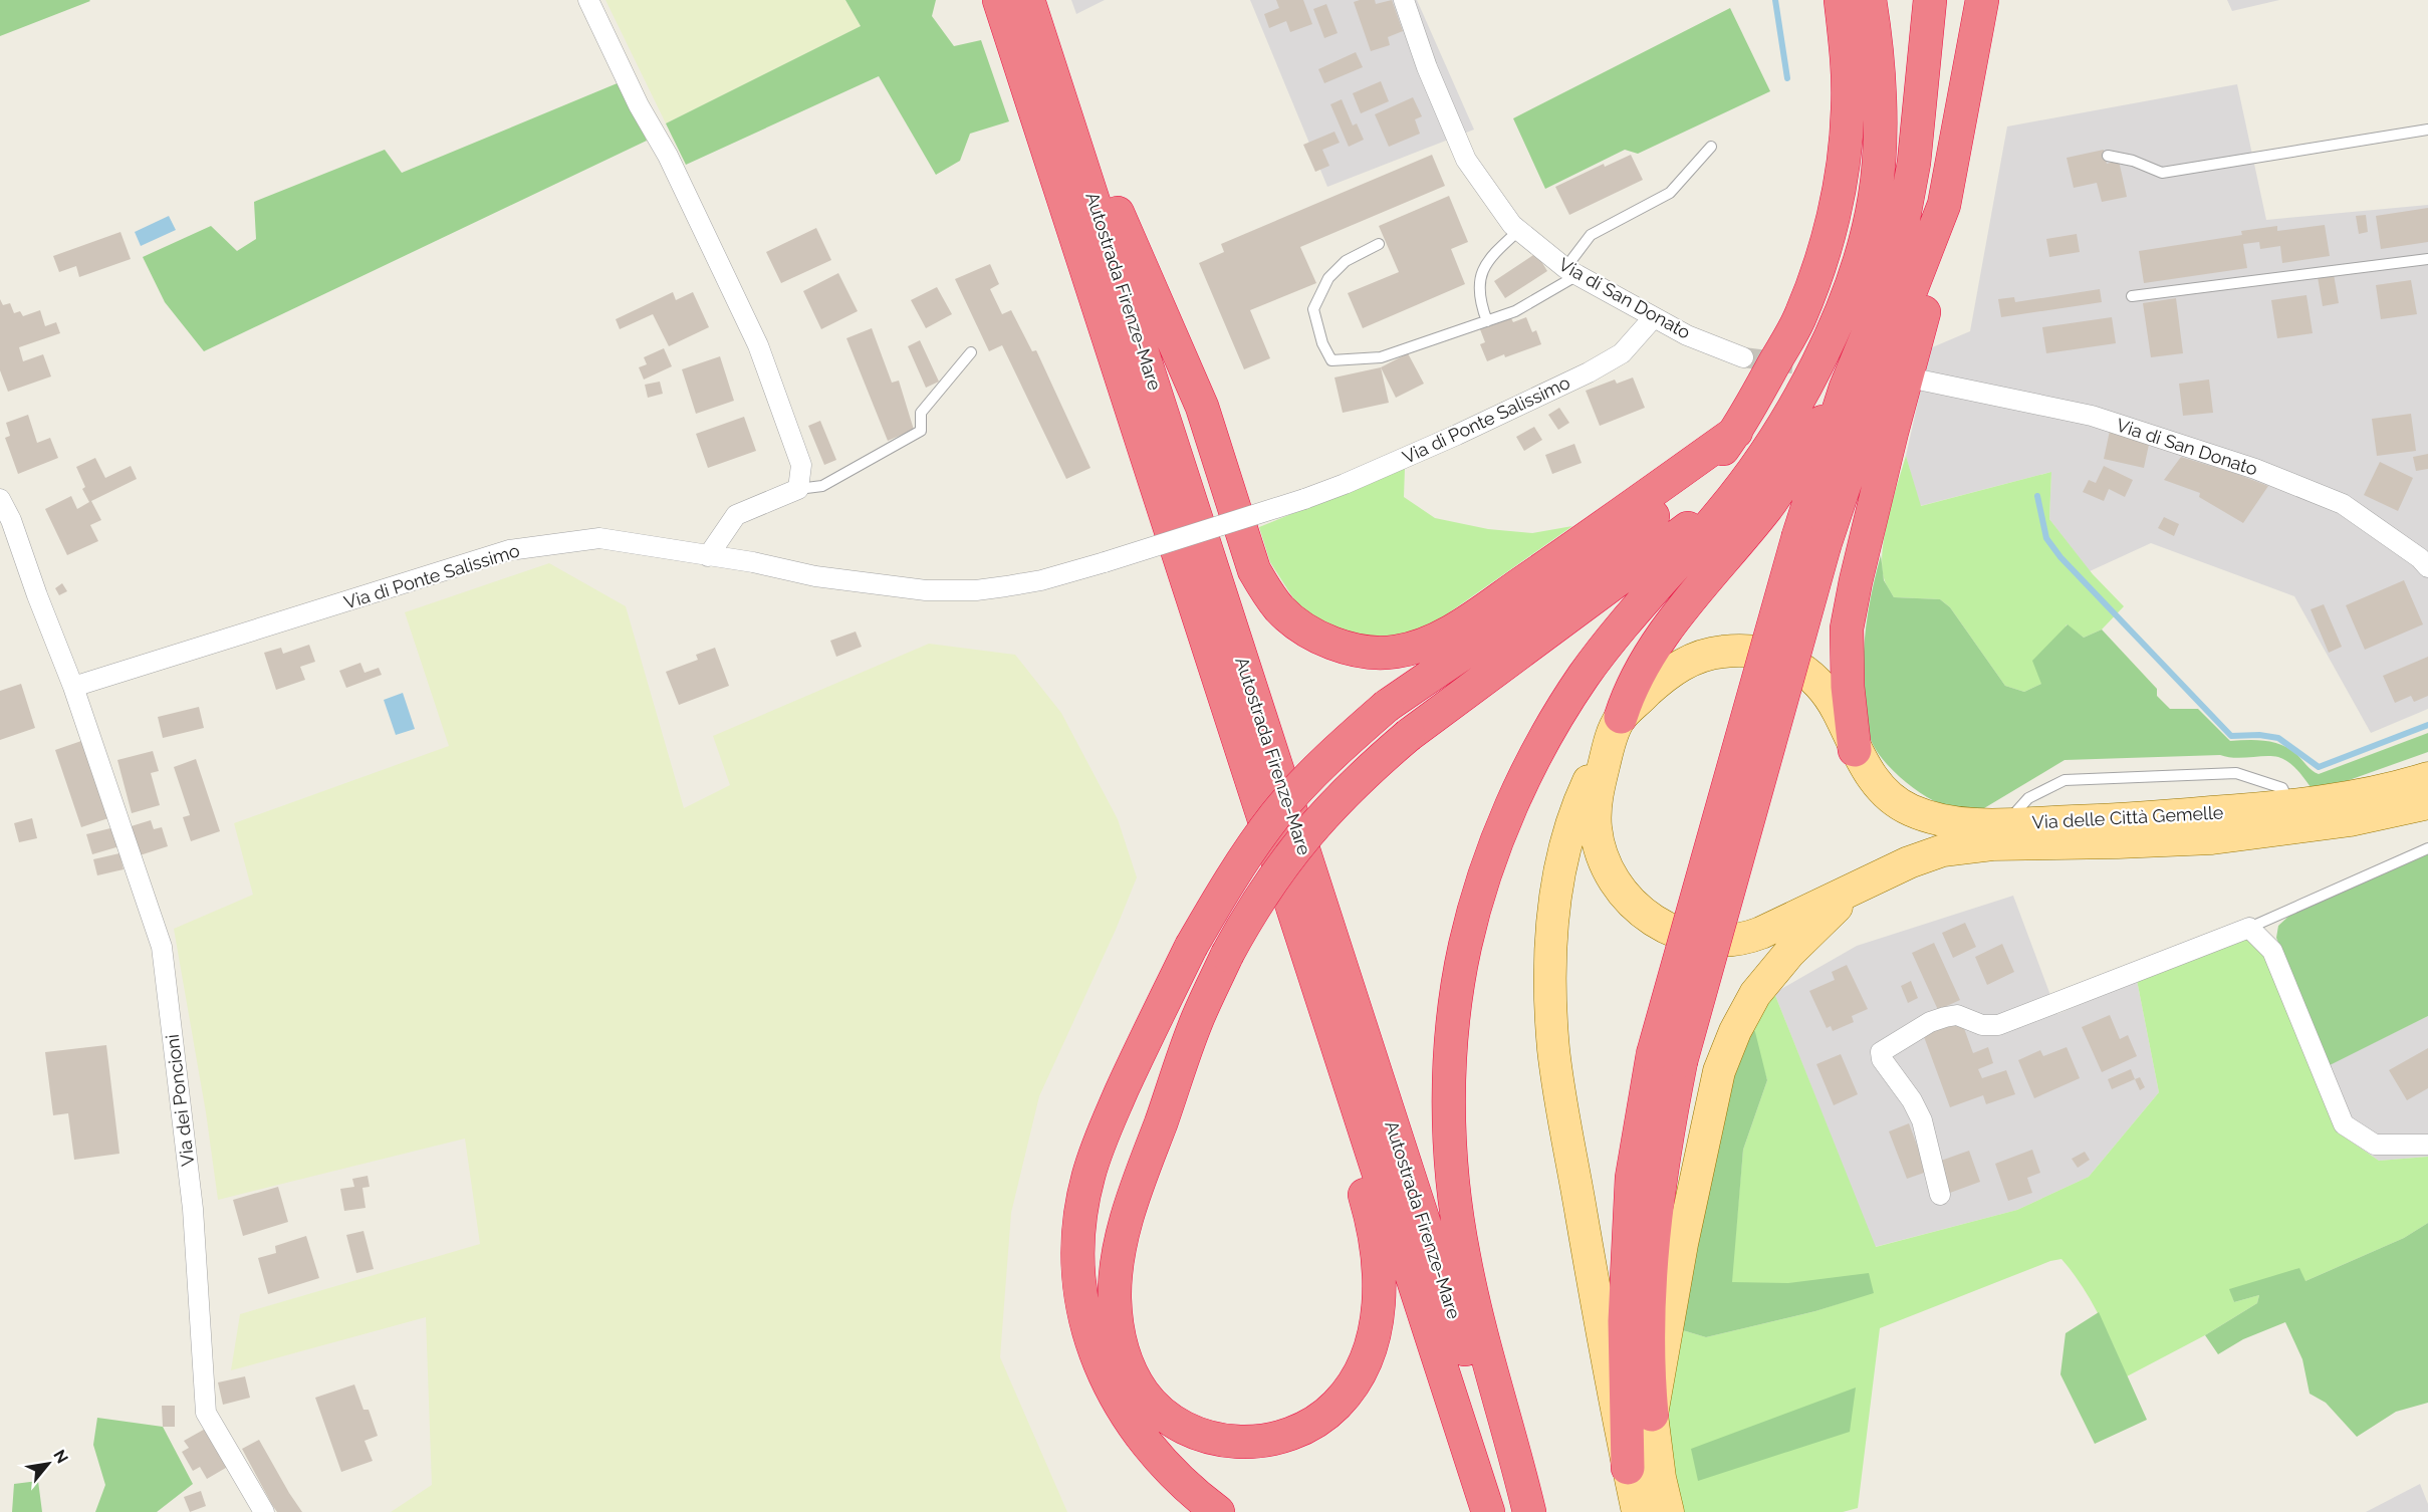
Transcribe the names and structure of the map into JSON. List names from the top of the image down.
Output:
{
  "streets": {
    "highway": ["Autostrada Firenze-Mare"],
    "main road": ["Via delle Città Gemelle"],
    "street": ["Via di San Donato", "Via di Ponte Salissimo", "Via dei Poncioni"]
  },
  "crossings": [
    ["Via di San Donato", "Via di Ponte Salissimo"],
    ["Via di Ponte Salissimo", "Via dei Poncioni"]
  ],
  "north": "top right"
}
